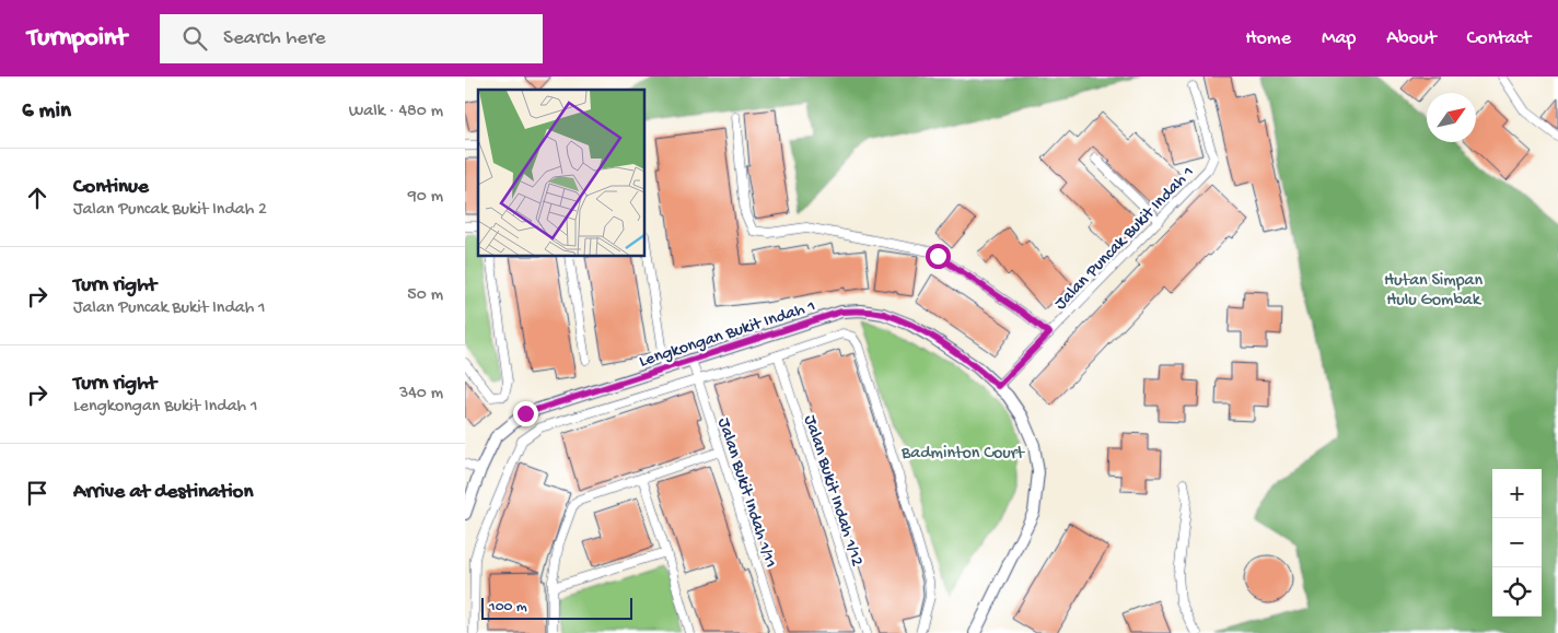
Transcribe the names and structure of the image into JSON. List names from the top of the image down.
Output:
{
  "streets": {
    "street": [
      "Jalan Puncak Bukit Indah 1",
      "Lengkongan Bukit Indah 1",
      "Jalan Bukit Indah 1/12",
      "Jalan Bukit Indah 1/11"
    ]
  },
  "crossings": [
    ["Jalan Puncak Bukit Indah 1", "Lengkongan Bukit Indah 1"],
    ["Lengkongan Bukit Indah 1", "Jalan Bukit Indah 1/11"]
  ],
  "parks": ["Hutan Simpan Hulu Gombak", "Badminton Court"],
  "scale_bar": "100 m",
  "north": "top right",
  "page": {
    "header": "Turnpoint",
    "search": "Search here",
    "nav": [
      "Home",
      "Map",
      "About",
      "Contact"
    ],
    "heading": ["6 min", "Walk · 480 m"],
    "list": [
      ["Continue", "Jalan Puncak Bukit Indah 2", "90 m"],
      ["Turn right", "Jalan Puncak Bukit Indah 1", "50 m"],
      ["Turn right", "Lengkongan Bukit Indah 1", "340 m"],
      "Arrive at destination"
    ],
    "map_buttons": ["+", "−"],
    "scale": "100 m"
  }
}
